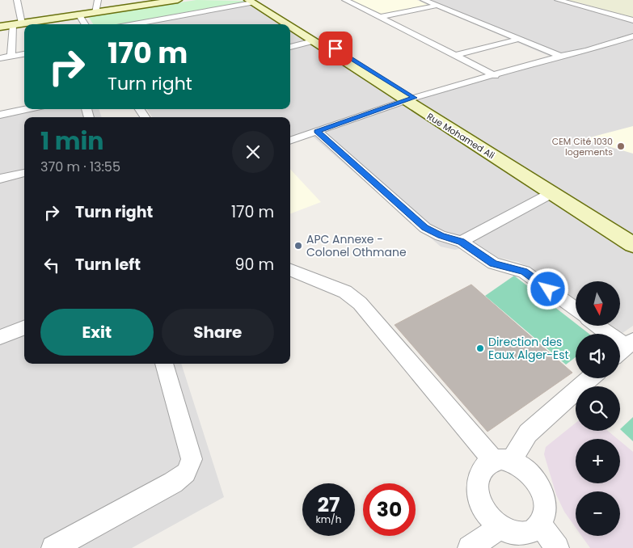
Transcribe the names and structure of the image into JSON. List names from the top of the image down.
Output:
{
  "streets": {
    "street": ["Rue Mohamed Ali"]
  },
  "places": ["CEM Cité 1030 logements", "APC Annexe - Colonel Othmane", "Direction des Eaux Alger-Est"],
  "north": "bottom",
  "page": {
    "turn": ["170 m", "Turn right"],
    "heading": ["1 min", "370 m · 13:55"],
    "list": [
      {
        "name": "Turn right",
        "value": "170 m"
      },
      {
        "name": "Turn left",
        "value": "90 m"
      }
    ],
    "map_buttons": ["+", "−"],
    "buttons": ["Exit", "Share"],
    "speed": "27 km/h",
    "limit": "30"
  }
}
